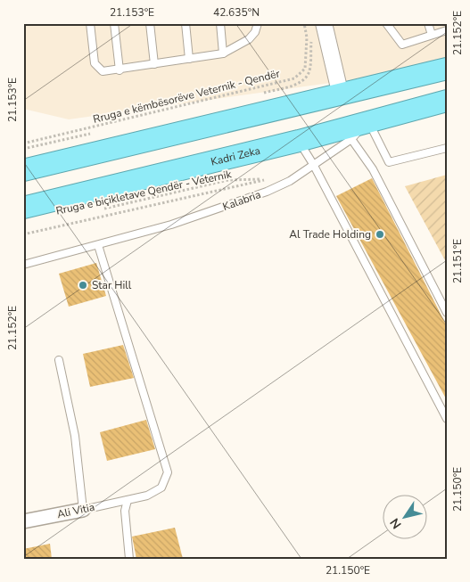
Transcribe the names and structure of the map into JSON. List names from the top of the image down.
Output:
{
  "streets": {
    "highway": ["Kadri Zeka"],
    "street": ["Ali Vitia"],
    "lane": ["Kalabria"],
    "path": ["Rruga e këmbësorëve Veternik - Qendër", "Rruga e biçikletave Qendër - Veternik"]
  },
  "crossings": [
    ["Kadri Zeka", "Kalabria"],
    ["Kalabria", "Ali Vitia"]
  ],
  "places": ["Al Trade Holding", "Star Hill"],
  "north": "bottom left",
  "coordinates": [
    "21.153°E",
    "42.635°N",
    "21.152°E",
    "21.151°E",
    "21.150°E"
  ]
}
